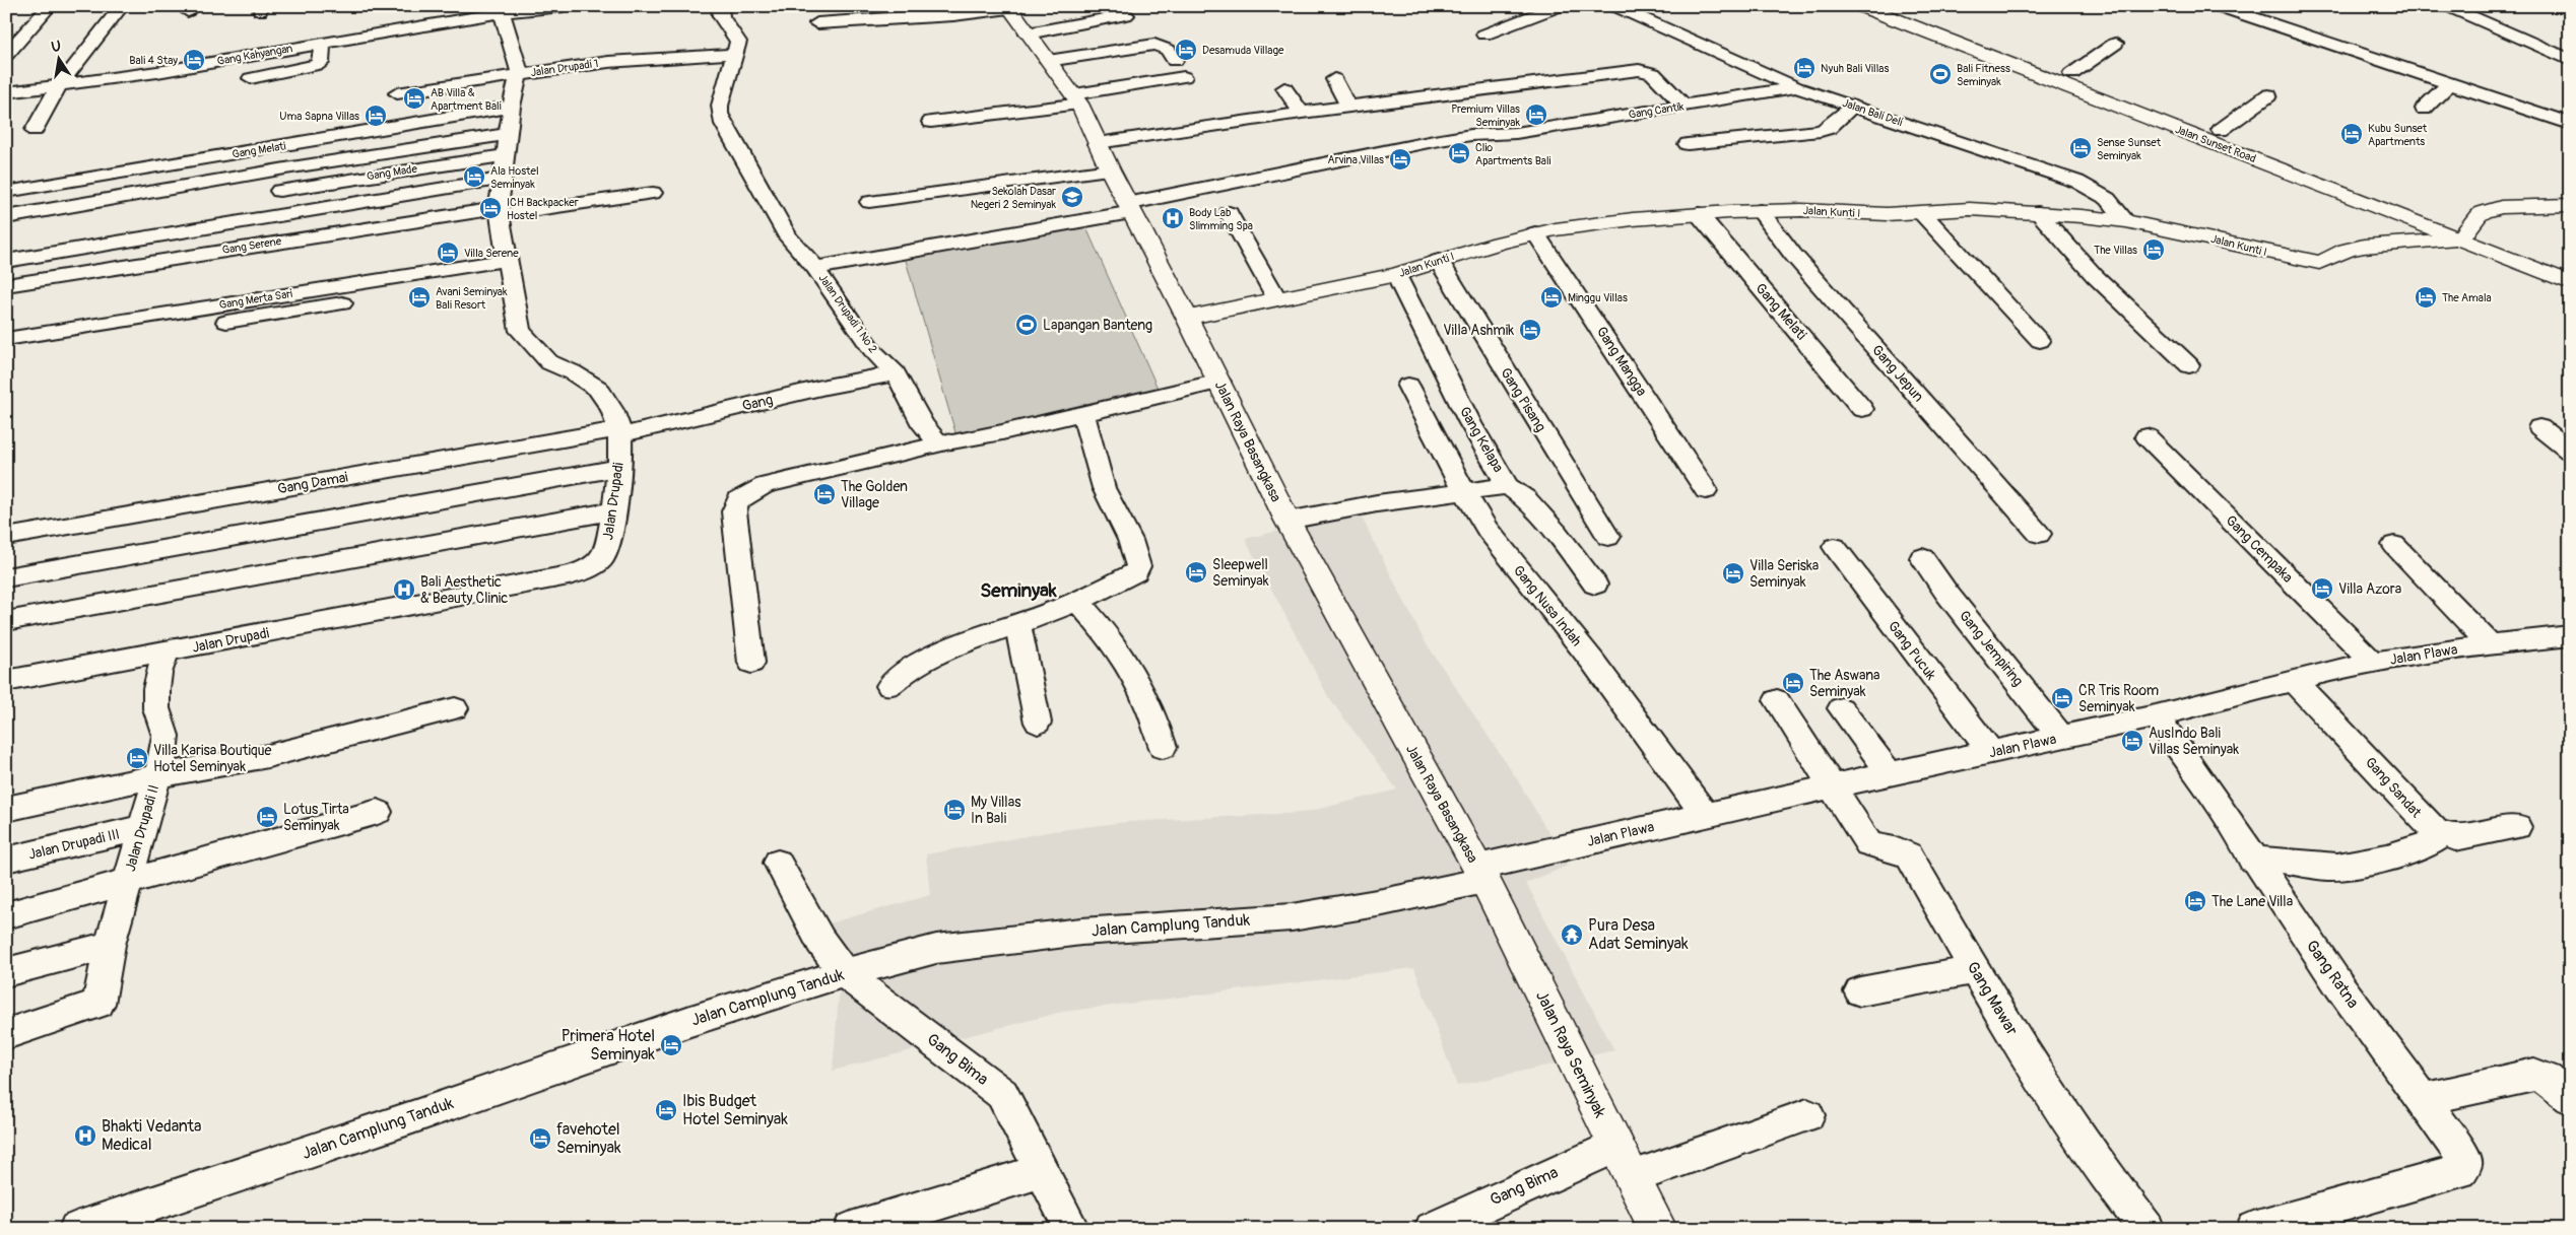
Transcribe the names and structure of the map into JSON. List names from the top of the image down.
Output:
{
  "streets": {
    "main road": [
      "Jalan Sunset Road",
      "Jalan Kunti I",
      "Jalan Raya Basangkasa",
      "Jalan Raya Seminyak"
    ],
    "street": [
      "Gang Kahyangan",
      "Jalan Drupadi 1",
      "Gang Cantik",
      "Jalan Bali Deli",
      "Gang Melati",
      "Gang Made",
      "Gang Serene",
      "Gang Merta Sari",
      "Jalan Drupadi 1 No 2",
      "Gang Mangga",
      "Gang Jepun",
      "Gang Pisang",
      "Gang",
      "Gang Kelapa",
      "Gang Damai",
      "Jalan Drupadi",
      "Gang Cempaka",
      "Gang Nusa Indah",
      "Gang Jempiring",
      "Gang Pucuk",
      "Jalan Plawa",
      "Gang Sandat",
      "Jalan Drupadi II",
      "Jalan Drupadi III",
      "Jalan Camplung Tanduk",
      "Gang Ratna",
      "Gang Mawar",
      "Gang Bima"
    ]
  },
  "crossings": [
    ["Gang Kahyangan", "Jalan Drupadi"],
    ["Jalan Drupadi 1", "Jalan Drupadi 1 No 2"],
    ["Jalan Drupadi 1", "Jalan Drupadi"],
    ["Gang Cantik", "Jalan Bali Deli"],
    ["Gang Cantik", "Jalan Drupadi 1 No 2"],
    ["Gang Cantik", "Jalan Raya Basangkasa"],
    ["Jalan Bali Deli", "Jalan Kunti I"],
    ["Jalan Sunset Road", "Jalan Kunti I"],
    ["Gang Melati", "Jalan Kunti I"],
    ["Gang Melati", "Jalan Drupadi"],
    ["Gang Made", "Jalan Drupadi"],
    ["Jalan Kunti I", "Gang Mangga"],
    ["Jalan Kunti I", "Gang Jepun"],
    ["Jalan Kunti I", "Gang Pisang"],
    ["Jalan Kunti I", "Gang Kelapa"],
    ["Jalan Kunti I", "Jalan Raya Basangkasa"],
    ["Gang Serene", "Jalan Drupadi"],
    ["Gang Merta Sari", "Jalan Drupadi"],
    ["Jalan Drupadi 1 No 2", "Gang"],
    ["Gang", "Gang Damai"],
    ["Gang", "Jalan Drupadi"],
    ["Jalan Raya Basangkasa", "Jalan Plawa"],
    ["Jalan Raya Basangkasa", "Jalan Camplung Tanduk"],
    ["Jalan Raya Basangkasa", "Jalan Raya Seminyak"],
    ["Gang Damai", "Jalan Drupadi"],
    ["Jalan Drupadi", "Jalan Drupadi II"],
    ["Gang Cempaka", "Jalan Plawa"],
    ["Gang Nusa Indah", "Jalan Plawa"],
    ["Gang Jempiring", "Jalan Plawa"],
    ["Gang Pucuk", "Jalan Plawa"],
    ["Jalan Plawa", "Gang Sandat"],
    ["Jalan Plawa", "Jalan Camplung Tanduk"],
    ["Jalan Plawa", "Gang Ratna"],
    ["Jalan Plawa", "Gang Mawar"],
    ["Jalan Plawa", "Jalan Raya Seminyak"],
    ["Jalan Drupadi II", "Jalan Drupadi III"],
    ["Jalan Camplung Tanduk", "Jalan Raya Seminyak"],
    ["Jalan Camplung Tanduk", "Gang Bima"],
    ["Jalan Raya Seminyak", "Gang Bima"]
  ],
  "districts": ["Seminyak"],
  "places": {
    "hotel": [
      "Desamuda Village",
      "Bali 4 Stay",
      "Nyuh Bali Villas",
      "AB Villa & Apartment Bali",
      "Premium Villas Seminyak",
      "Uma Sapna Villas",
      "Kubu Sunset Apartments",
      "Sense Sunset Seminyak",
      "Clio Apartments Bali",
      "Arvina Villas",
      "Ala Hostel Seminyak",
      "ICH Backpacker Hostel",
      "The Villas",
      "Villa Serene",
      "Avani Seminyak Bali Resort",
      "Minggu Villas",
      "The Amala",
      "Villa Ashmik",
      "The Golden Village",
      "Sleepwell Seminyak",
      "Villa Seriska Seminyak",
      "Villa Azora",
      "The Aswana Seminyak",
      "CR Tris Room Seminyak",
      "AusIndo Bali Villas Seminyak",
      "Villa Karisa Boutique Hotel Seminyak",
      "My Villas In Bali",
      "Lotus Tirta Seminyak",
      "The Lane Villa",
      "Primera Hotel Seminyak",
      "Ibis Budget Hotel Seminyak",
      "favehotel Seminyak"
    ],
    "sports": ["Bali Fitness Seminyak", "Lapangan Banteng"],
    "school or university": ["Sekolah Dasar Negeri 2 Seminyak"],
    "hospital": ["Body Lab Slimming Spa", "Bali Aesthetic & Beauty Clinic", "Bhakti Vedanta Medical"],
    "temple": ["Pura Desa Adat Seminyak"]
  },
  "north": "top"
}
